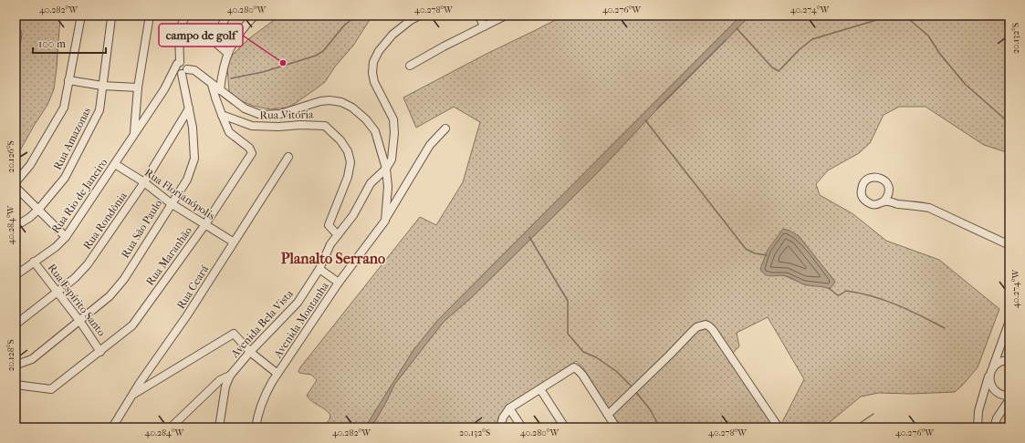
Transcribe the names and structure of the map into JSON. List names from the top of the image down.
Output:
{
  "streets": {
    "street": [
      "Rua Vitória",
      "Rua Amazonas",
      "Rua Florianópolis",
      "Rua Rio de Janeiro",
      "Rua Rondônia",
      "Rua São Paulo",
      "Rua Maranhão",
      "Rua Ceará",
      "Rua Espírito Santo",
      "Avenida Montanha",
      "Avenida Bela Vista"
    ]
  },
  "crossings": [
    ["Rua Vitória", "Rua Maranhão"],
    ["Rua Vitória", "Avenida Bela Vista"],
    ["Rua Florianópolis", "Rua Rio de Janeiro"],
    ["Rua Florianópolis", "Rua Rondônia"],
    ["Rua Florianópolis", "Rua São Paulo"],
    ["Rua Florianópolis", "Rua Maranhão"],
    ["Rua Florianópolis", "Rua Ceará"],
    ["Rua Rio de Janeiro", "Rua São Paulo"],
    ["Rua Rio de Janeiro", "Rua Espírito Santo"],
    ["Rua Rondônia", "Rua São Paulo"],
    ["Rua Rondônia", "Rua Espírito Santo"],
    ["Rua São Paulo", "Rua Espírito Santo"],
    ["Rua Maranhão", "Rua Espírito Santo"]
  ],
  "districts": ["Planalto Serrano"],
  "places": ["campo de golf"],
  "scale_bar": "100 m",
  "coordinates": [
    "40.282°W",
    "40.280°W",
    "40.278°W",
    "40.276°W",
    "40.274°W",
    "20.132°S",
    "20.126°S",
    "40.284°W",
    "20.128°S"
  ]
}
